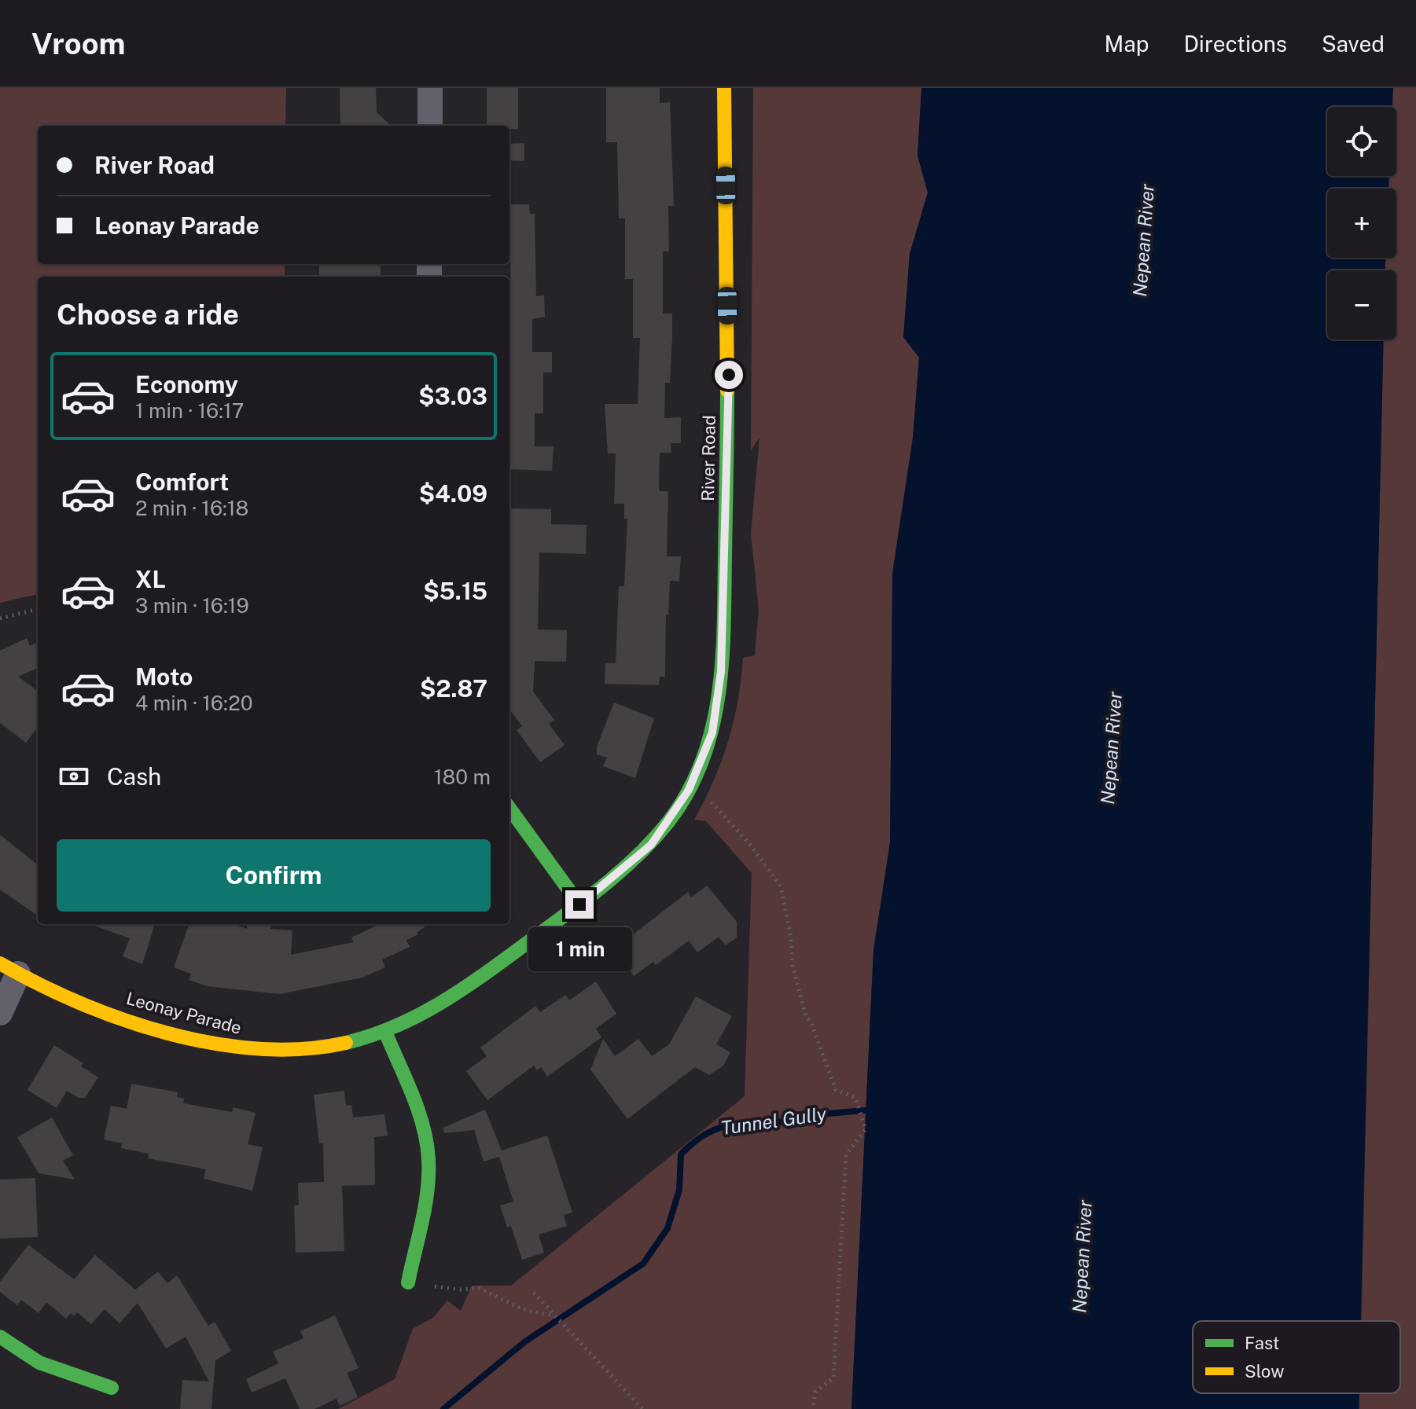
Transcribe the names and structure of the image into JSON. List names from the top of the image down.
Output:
{
  "streets": {
    "street": ["River Road", "Leonay Parade"]
  },
  "crossings": [
    ["River Road", "Leonay Parade"]
  ],
  "water": ["Nepean River", "Tunnel Gully"],
  "legend": ["Fast", "Slow"],
  "page": {
    "header": "Vroom",
    "nav": ["Map", "Directions", "Saved"],
    "map_buttons": ["+", "−"],
    "banner": ["River Road", "Leonay Parade"],
    "heading": "Choose a ride",
    "list": [
      {
        "name": "Economy",
        "note": "1 min · 16:17",
        "value": "$3.03"
      },
      {
        "name": "Comfort",
        "note": "2 min · 16:18",
        "value": "$4.09"
      },
      {
        "name": "XL",
        "note": "3 min · 16:19",
        "value": "$5.15"
      },
      {
        "name": "Moto",
        "note": "4 min · 16:20",
        "value": "$2.87"
      }
    ],
    "pay": ["Cash", "180 m"],
    "buttons": "Confirm",
    "bubble": "1 min"
  }
}
